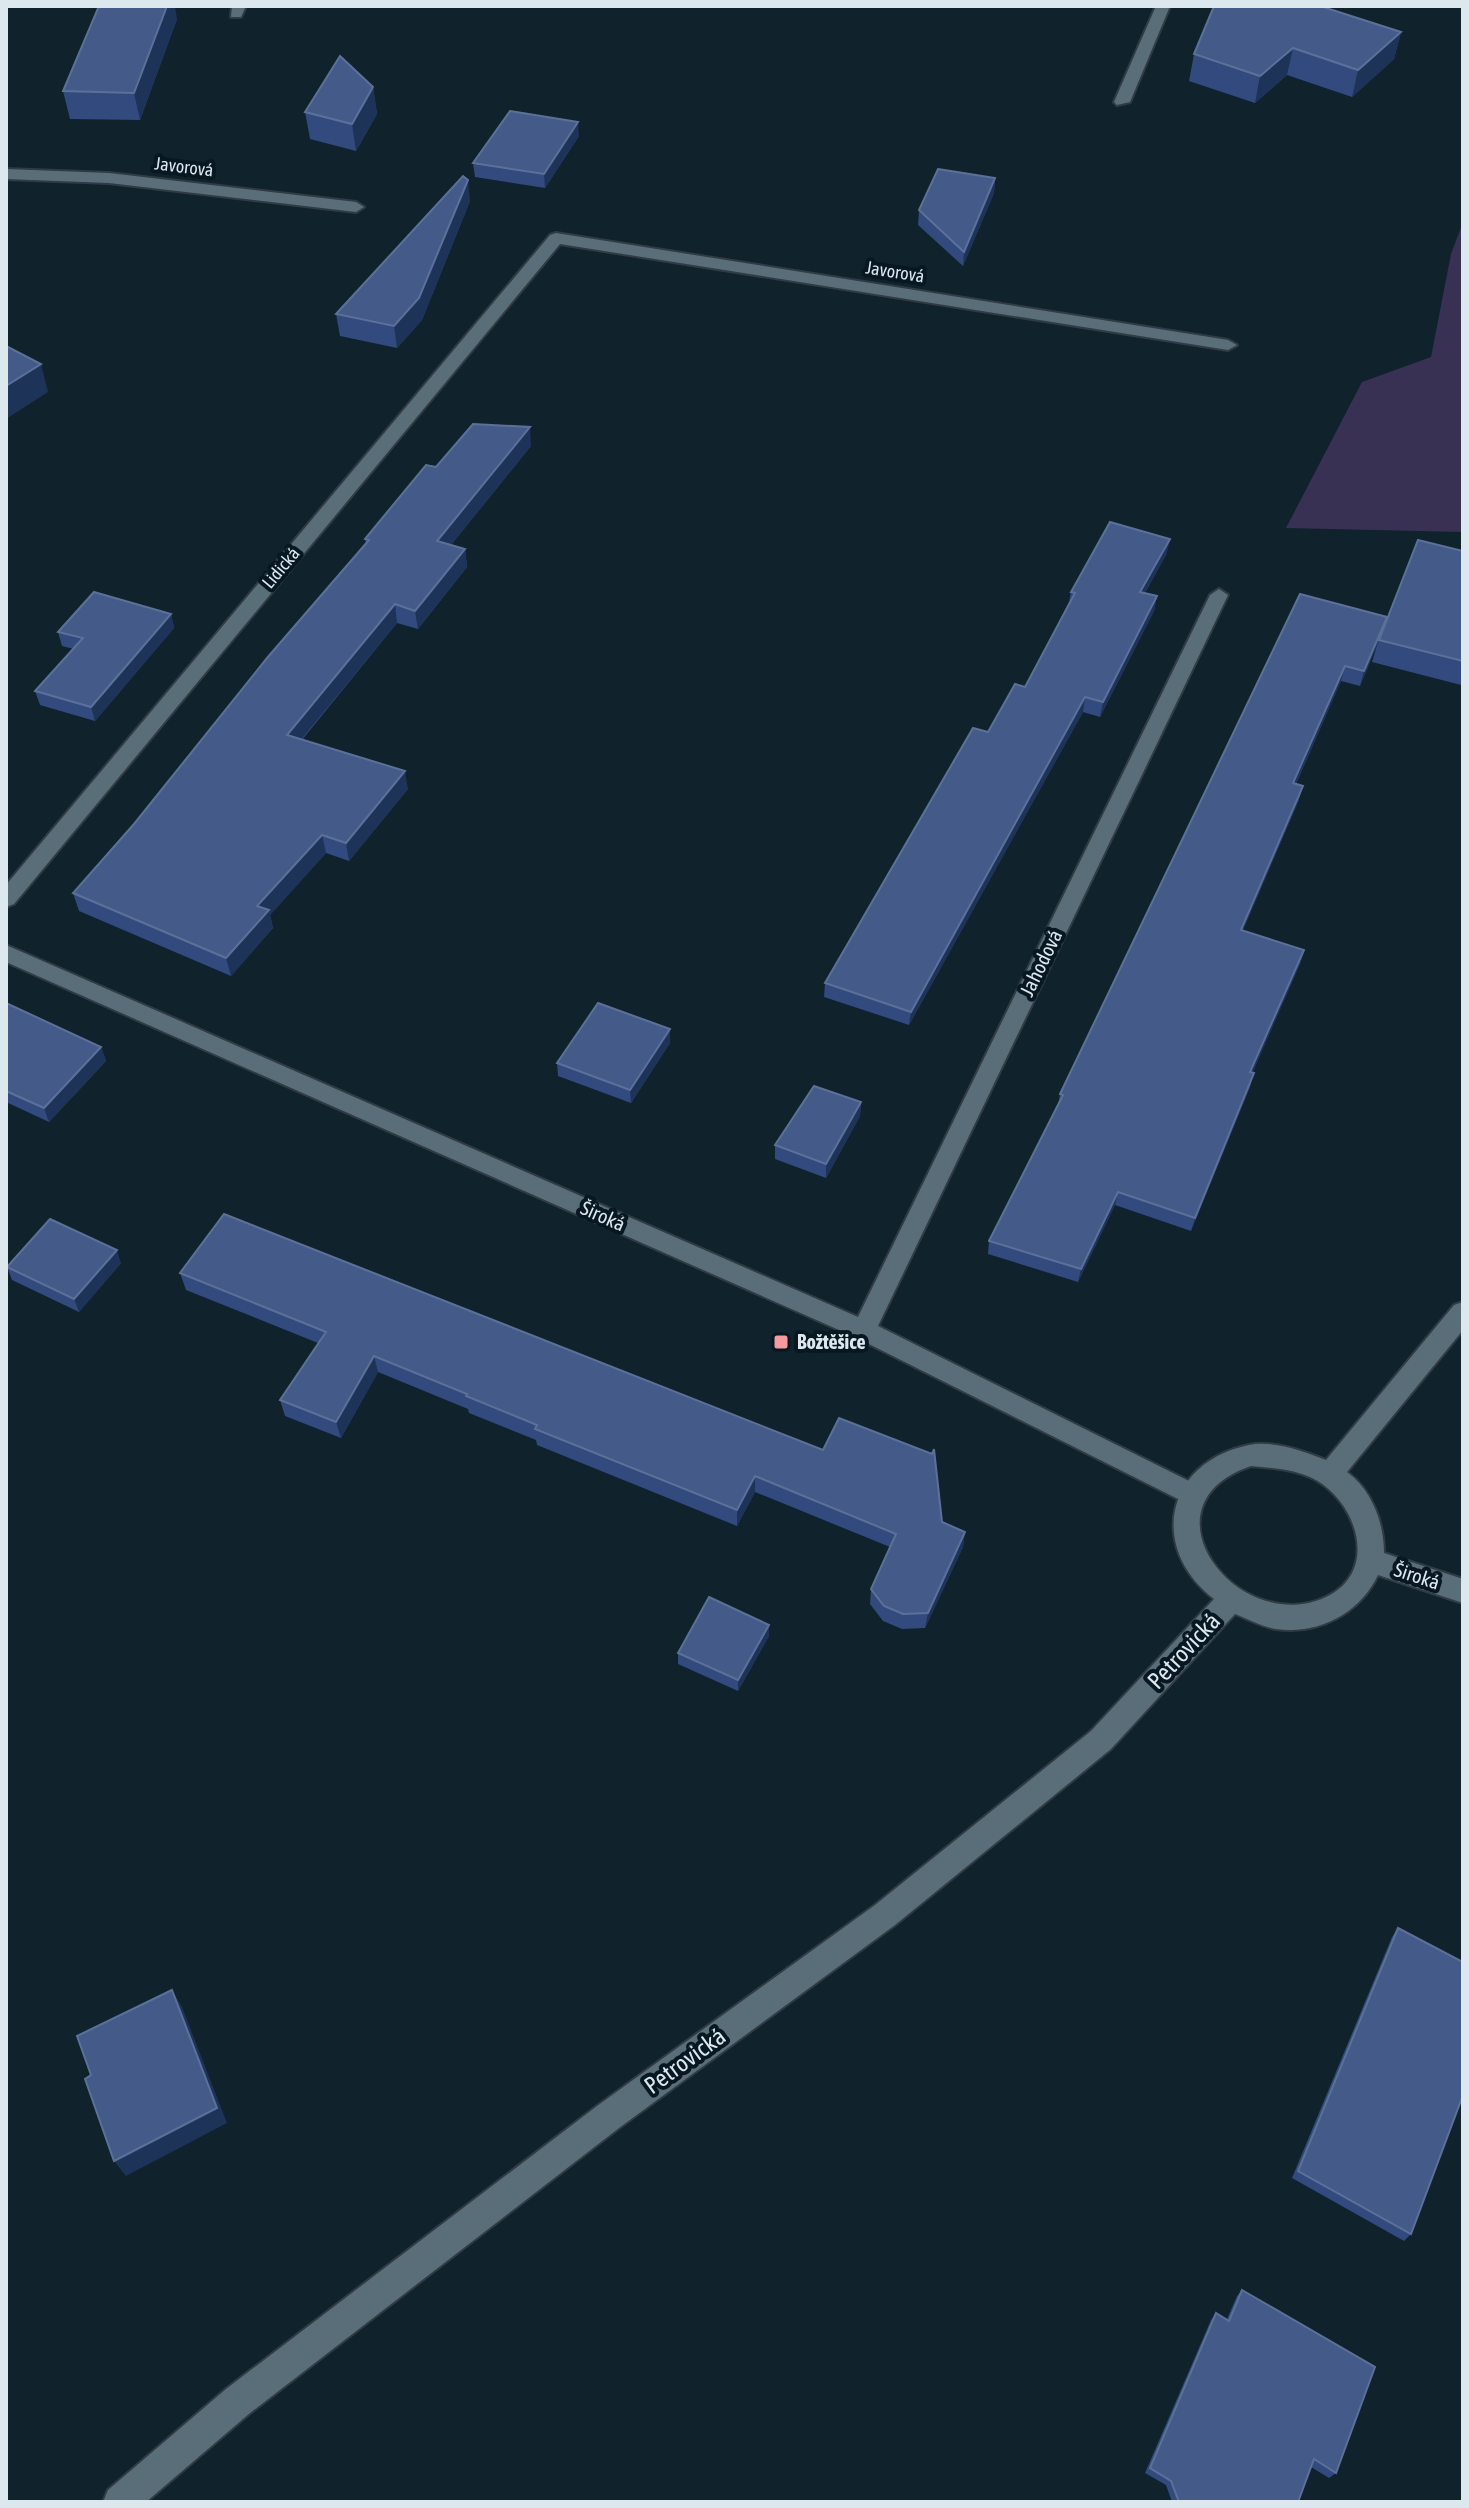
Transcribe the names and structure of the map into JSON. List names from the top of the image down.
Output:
{
  "streets": {
    "street": [
      "Javorová",
      "Lidická",
      "Jahodová",
      "Široká",
      "Petrovická"
    ]
  },
  "crossings": [
    ["Javorová", "Lidická"],
    ["Jahodová", "Široká"],
    ["Široká", "Petrovická"]
  ],
  "places": {
    "transit": ["Božtěšice"]
  }
}
